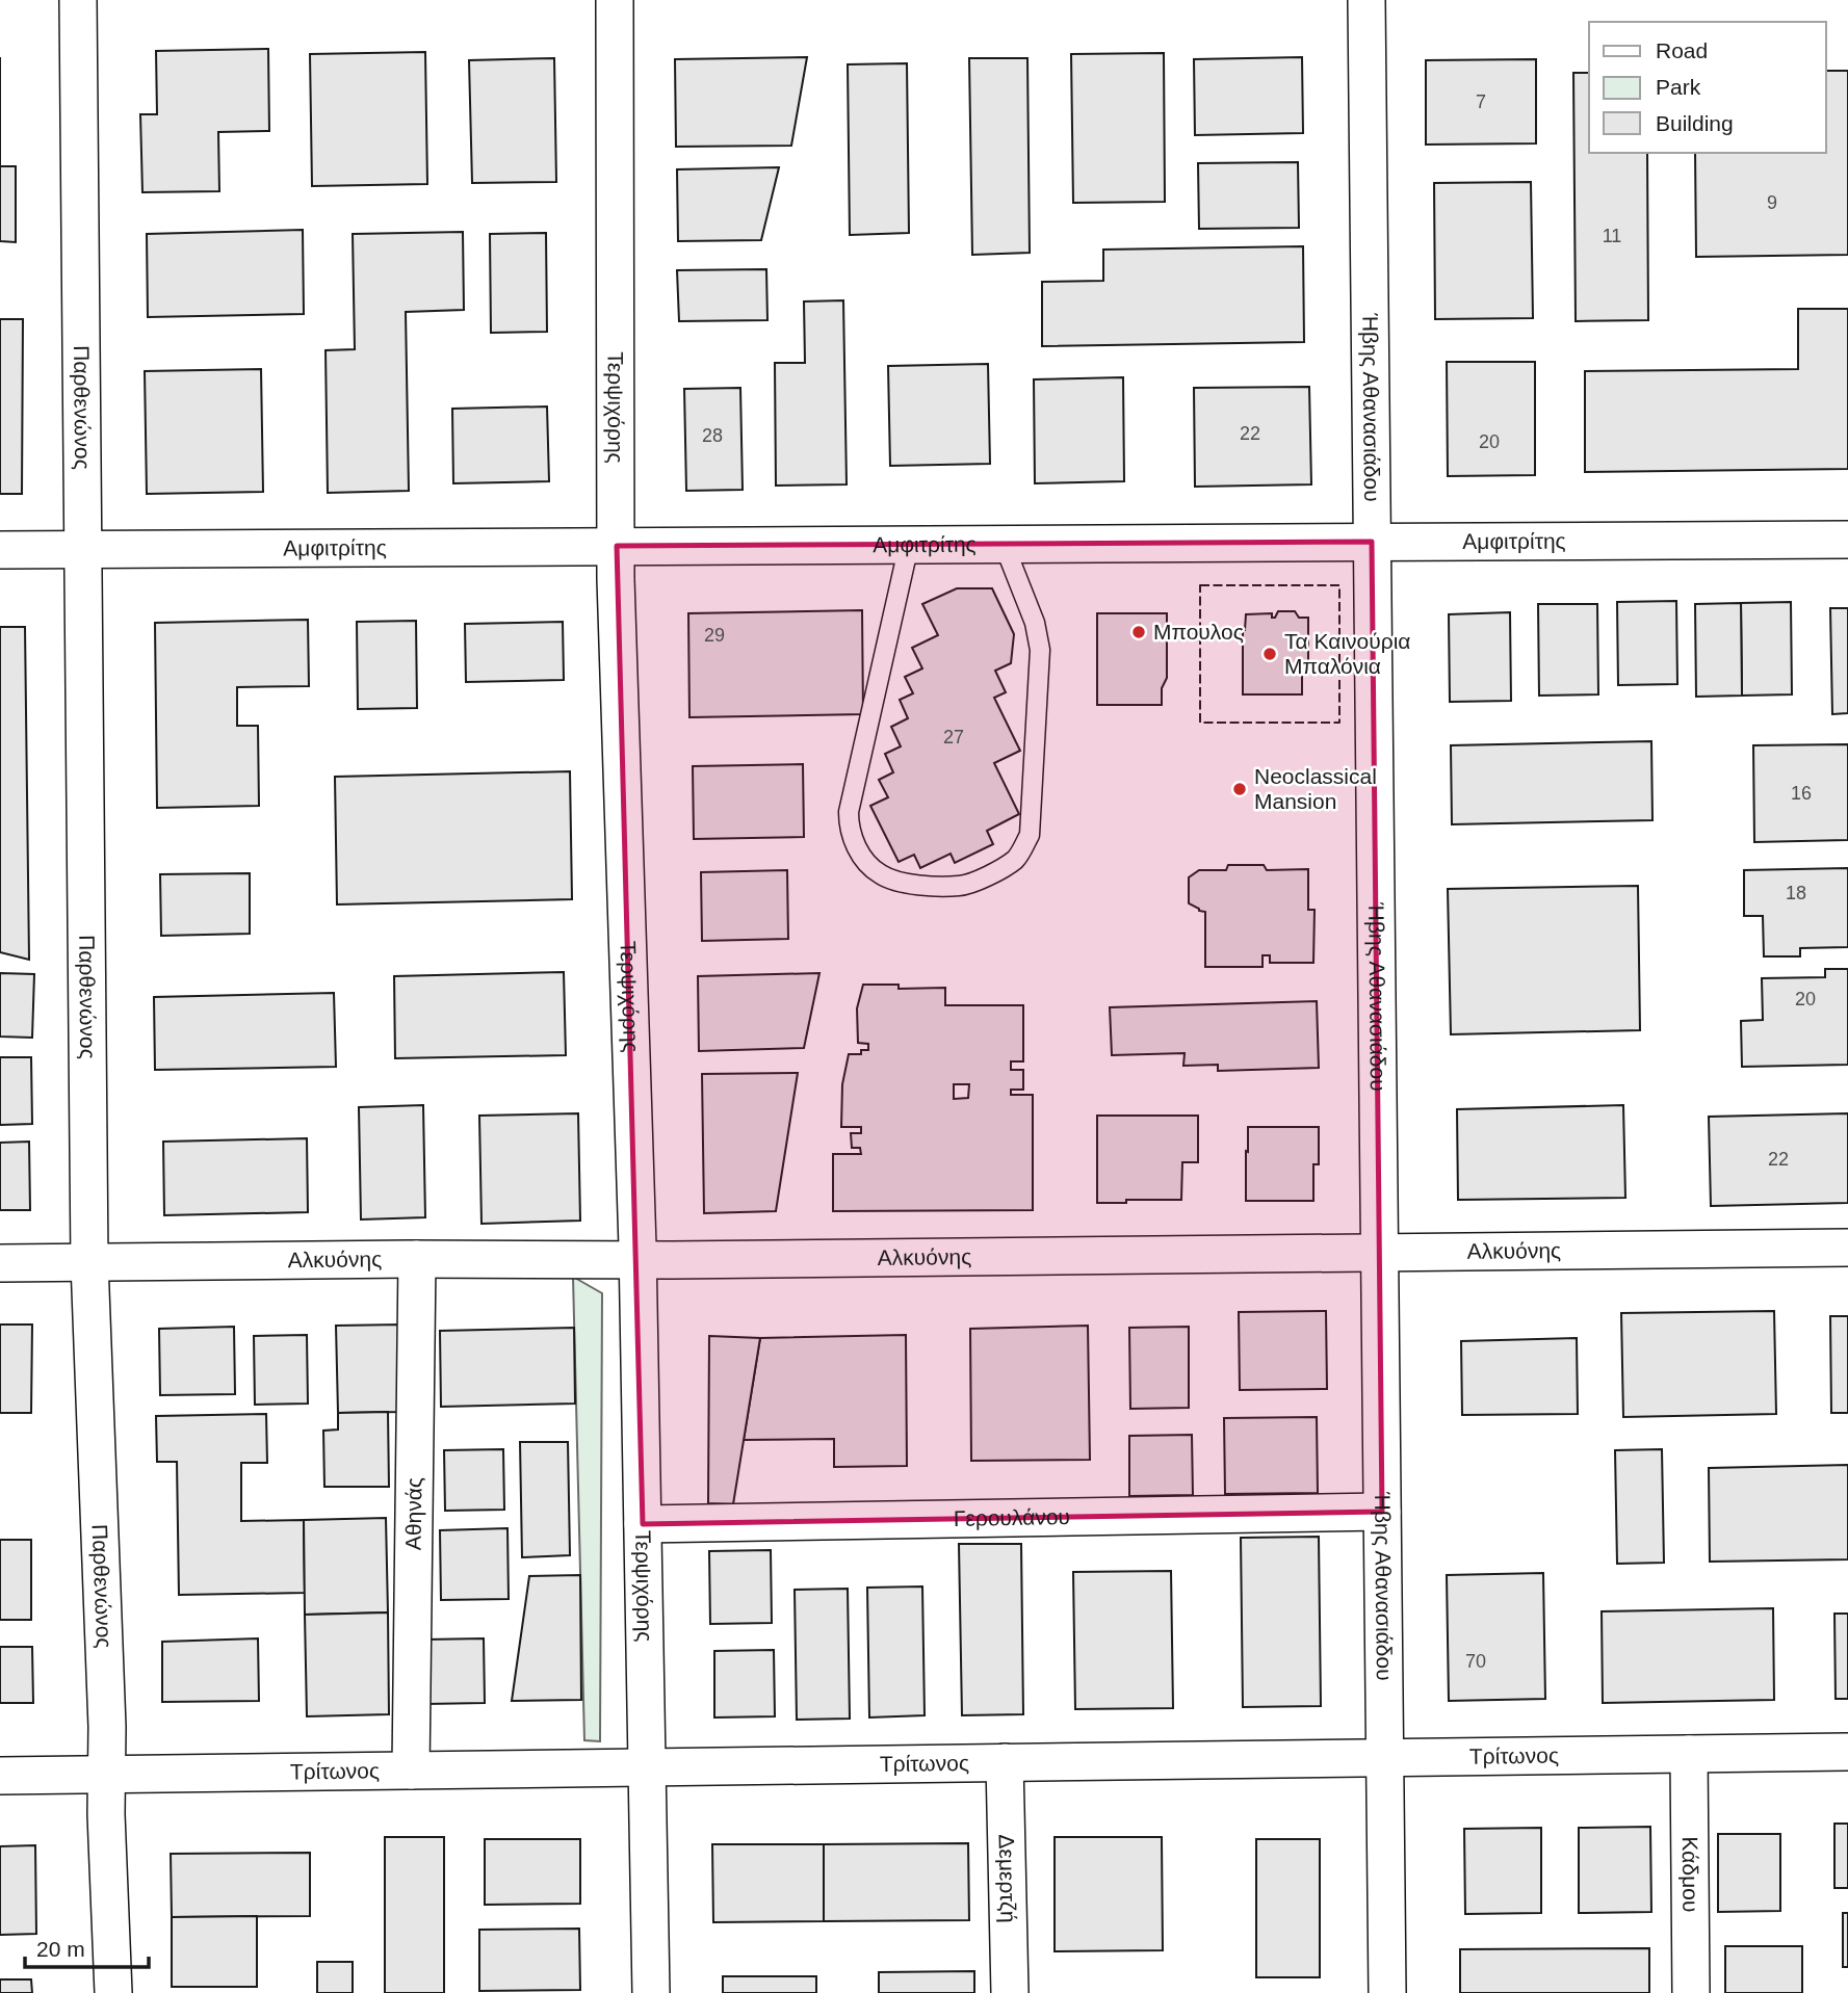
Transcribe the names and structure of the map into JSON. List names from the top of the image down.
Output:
{
  "streets": {
    "street": [
      "Παρθενώνος",
      "Τερψιχόρης",
      "Ήβης Αθανασιάδου",
      "Αμφιτρίτης",
      "Αλκυόνης",
      "Αθηνάς",
      "Γερουλάνου",
      "Τρίτωνος",
      "Κάδμου",
      "Δεμερτζή"
    ]
  },
  "crossings": [
    ["Παρθενώνος", "Αμφιτρίτης"],
    ["Παρθενώνος", "Αλκυόνης"],
    ["Παρθενώνος", "Τρίτωνος"],
    ["Τερψιχόρης", "Αμφιτρίτης"],
    ["Τερψιχόρης", "Αλκυόνης"],
    ["Τερψιχόρης", "Γερουλάνου"],
    ["Τερψιχόρης", "Τρίτωνος"],
    ["Ήβης Αθανασιάδου", "Αμφιτρίτης"],
    ["Ήβης Αθανασιάδου", "Αλκυόνης"],
    ["Ήβης Αθανασιάδου", "Γερουλάνου"],
    ["Ήβης Αθανασιάδου", "Τρίτωνος"],
    ["Αλκυόνης", "Αθηνάς"],
    ["Αθηνάς", "Τρίτωνος"],
    ["Τρίτωνος", "Κάδμου"],
    ["Τρίτωνος", "Δεμερτζή"]
  ],
  "places": ["Μπουλος", "Τα Καινούρια Μπαλόνια", "Neoclassical Mansion"],
  "house_numbers": [
    "7",
    "9",
    "11",
    "22",
    "28",
    "20",
    "29",
    "27",
    "16",
    "18",
    "20",
    "22",
    "70"
  ],
  "legend": ["Road", "Park", "Building"],
  "scale_bar": "20 m"
}
